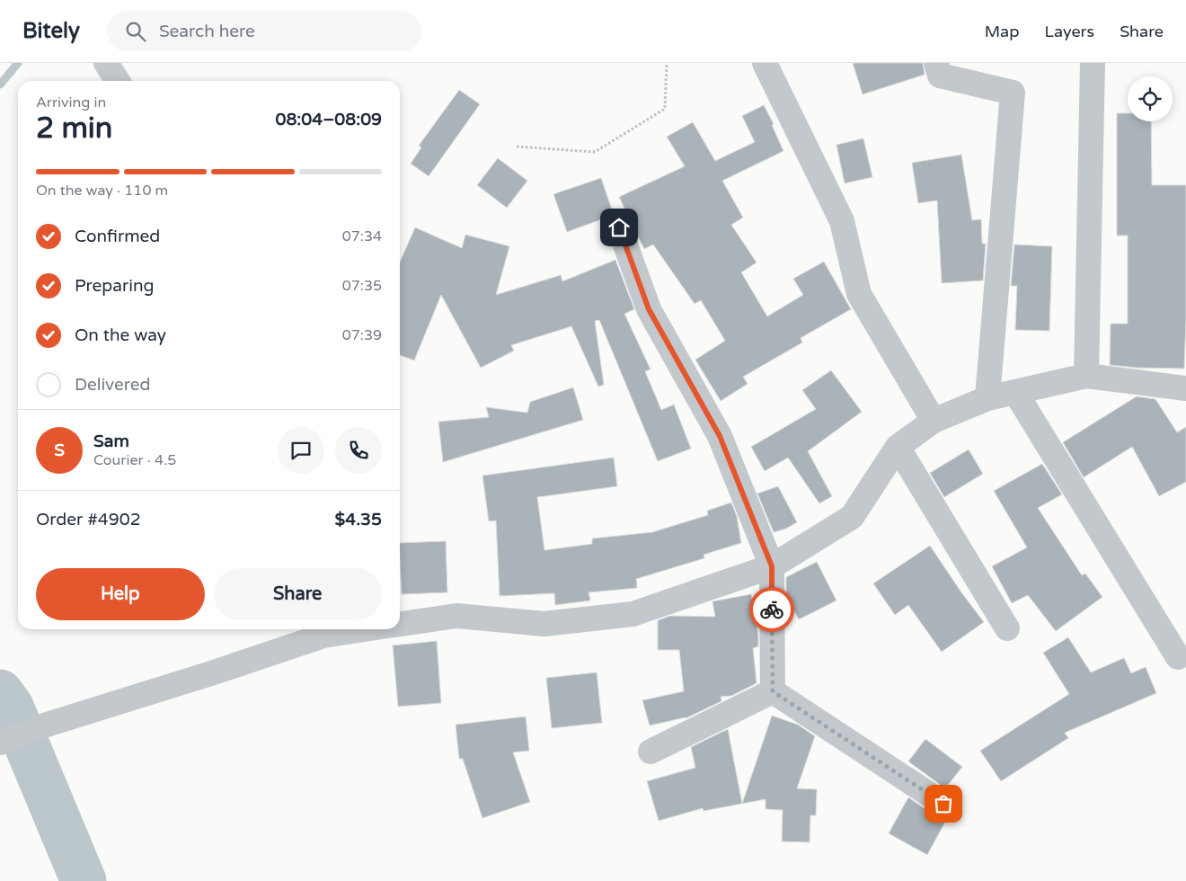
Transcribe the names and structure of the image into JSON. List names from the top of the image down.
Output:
{
  "page": {
    "header": "Bitely",
    "search": "Search here",
    "nav": ["Map", "Layers", "Share"],
    "heading": ["2 min", "Arriving in", "08:04–08:09"],
    "panel": [
      "Sam",
      "Courier · 4.5",
      "Order #4902",
      "$4.35"
    ],
    "bar": "On the way · 110 m",
    "list": [
      ["Confirmed", "07:34"],
      ["Preparing", "07:35"],
      ["On the way", "07:39"],
      "Delivered"
    ],
    "round": "S",
    "buttons": ["Help", "Share"]
  }
}
